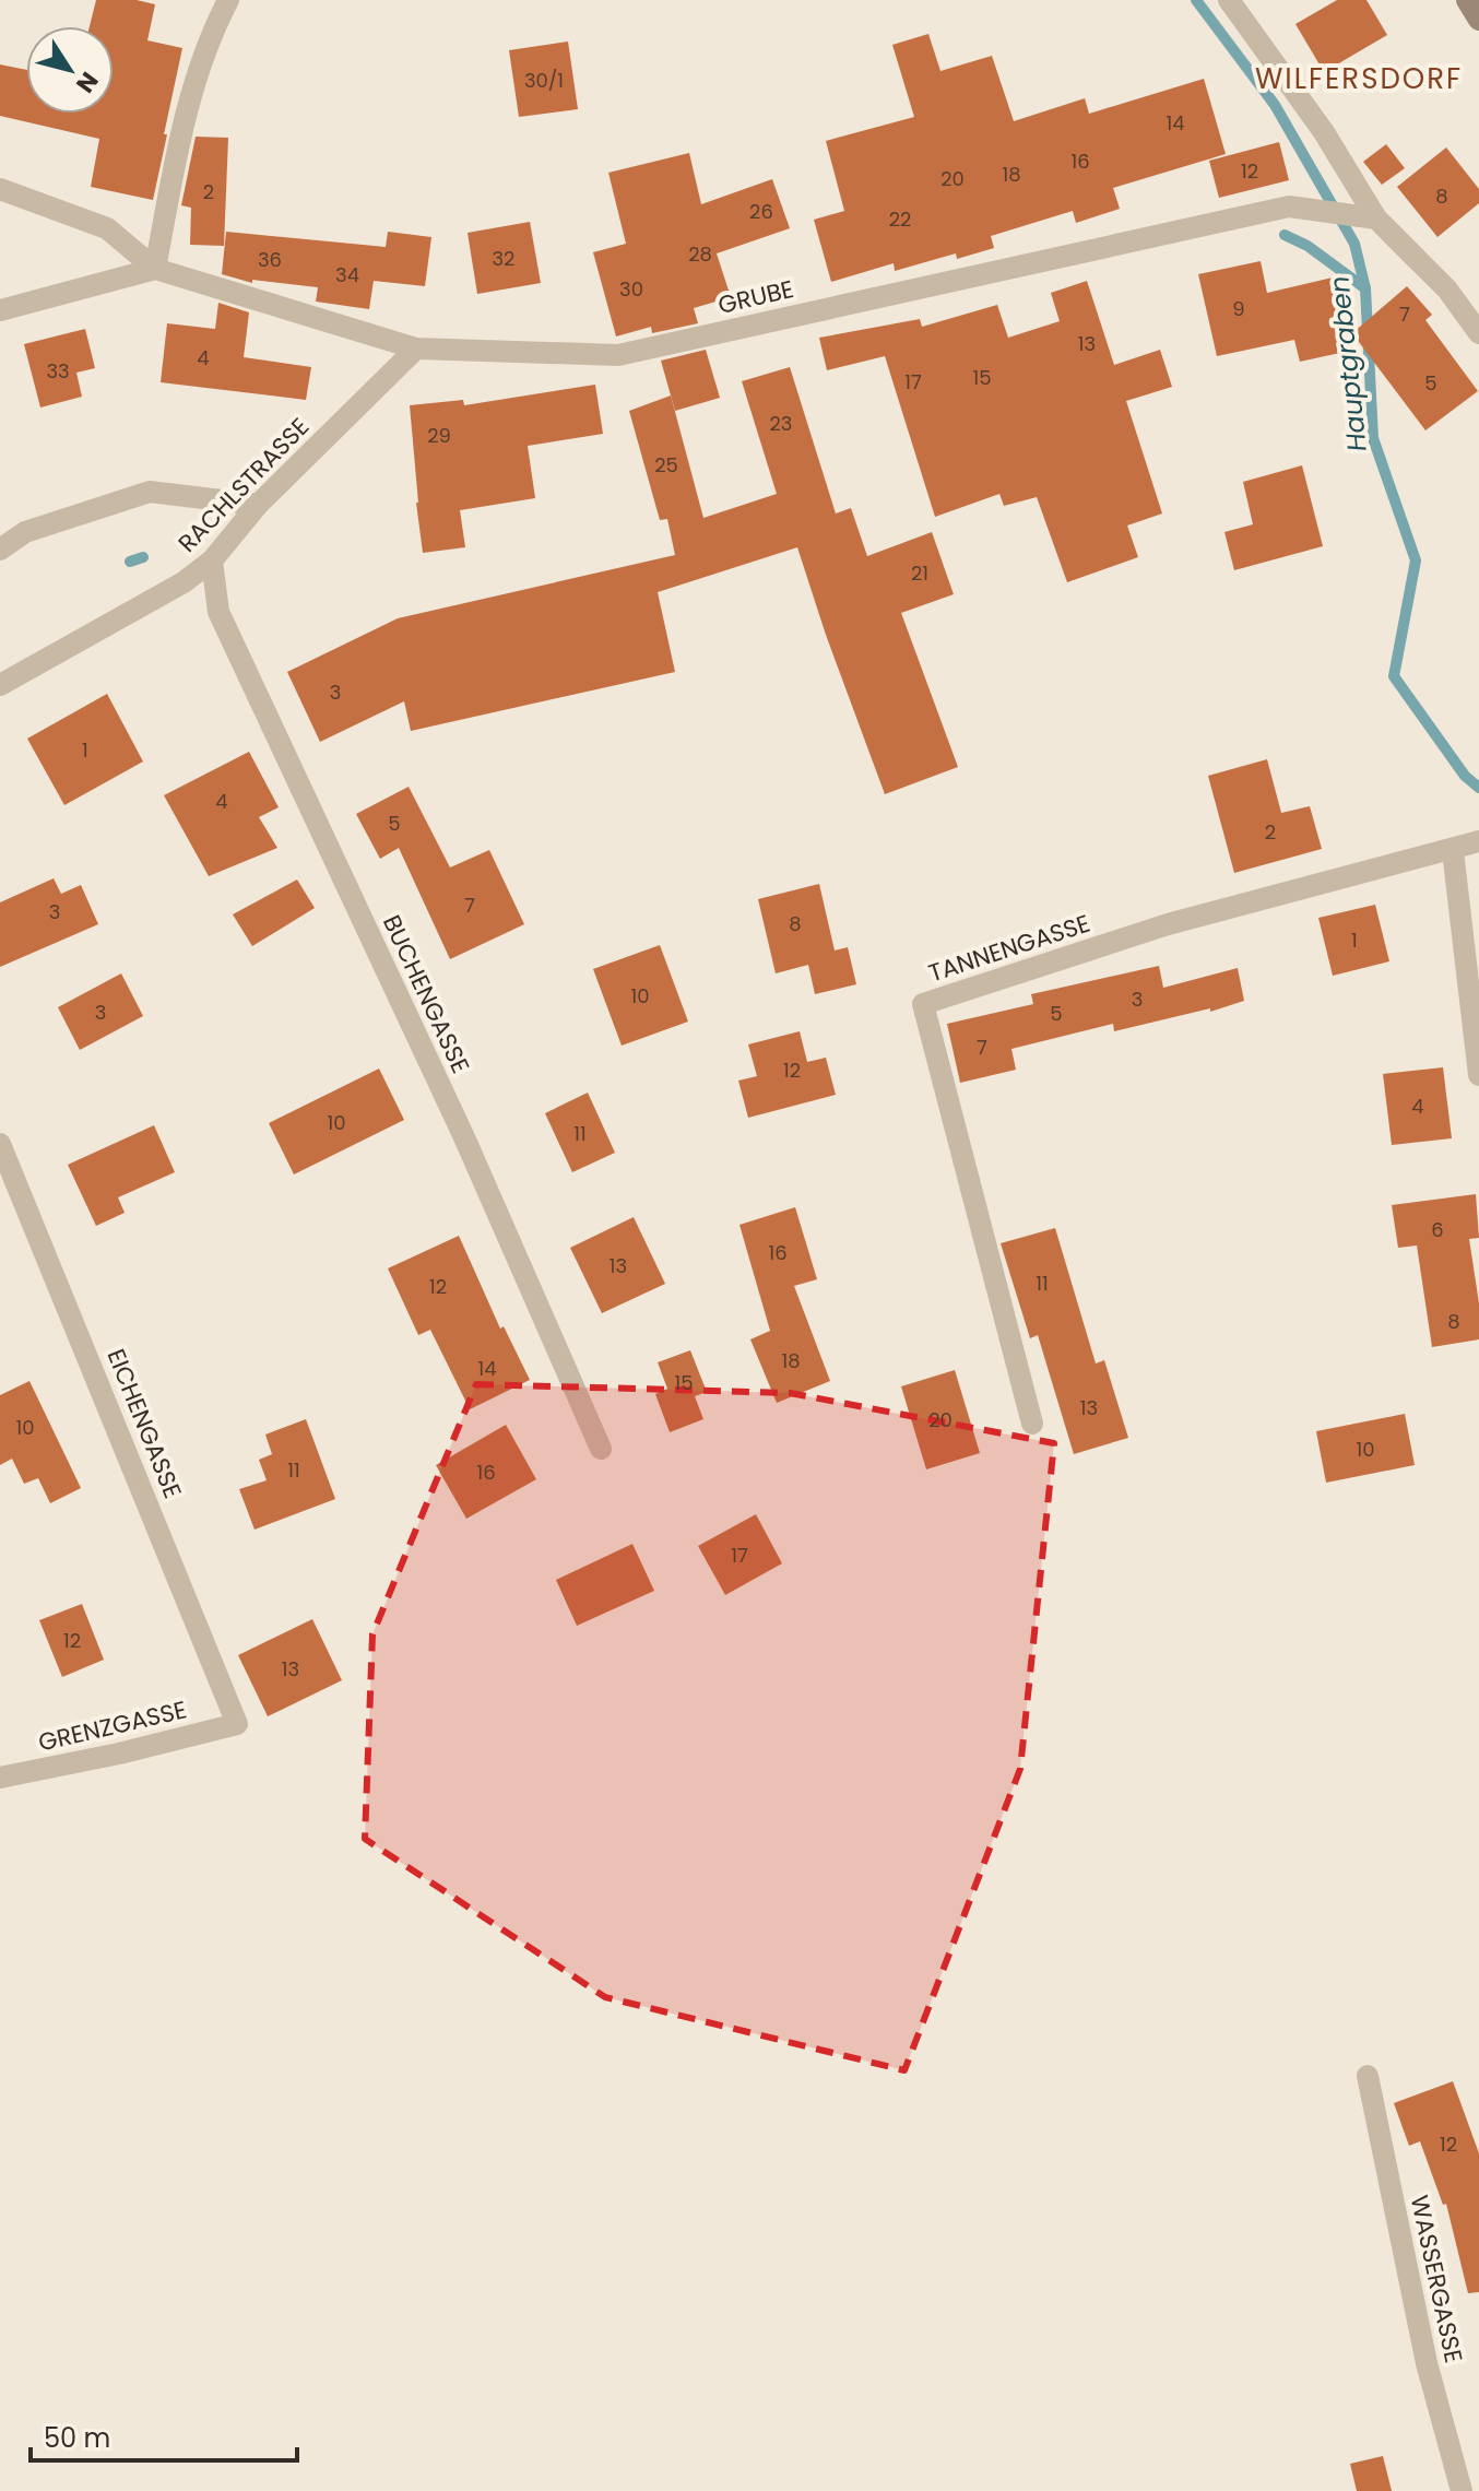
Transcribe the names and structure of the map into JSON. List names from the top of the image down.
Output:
{
  "streets": {
    "street": [
      "GRUBE",
      "RACHLSTRASSE",
      "TANNENGASSE",
      "BUCHENGASSE",
      "EICHENGASSE",
      "GRENZGASSE",
      "WASSERGASSE"
    ]
  },
  "crossings": [
    ["GRUBE", "RACHLSTRASSE"],
    ["RACHLSTRASSE", "BUCHENGASSE"],
    ["EICHENGASSE", "GRENZGASSE"]
  ],
  "districts": ["WILFERSDORF"],
  "water": ["Hauptgraben"],
  "house_numbers": [
    "30/1",
    "14",
    "16",
    "12",
    "18",
    "20",
    "2",
    "8",
    "26",
    "22",
    "28",
    "32",
    "36",
    "34",
    "30",
    "9",
    "7",
    "13",
    "4",
    "33",
    "15",
    "17",
    "5",
    "23",
    "29",
    "25",
    "21",
    "3",
    "1",
    "4",
    "5",
    "2",
    "7",
    "3",
    "8",
    "1",
    "10",
    "3",
    "3",
    "5",
    "7",
    "12",
    "4",
    "10",
    "11",
    "6",
    "16",
    "13",
    "11",
    "12",
    "8",
    "18",
    "14",
    "15",
    "13",
    "20",
    "10",
    "10",
    "11",
    "16",
    "17",
    "12",
    "13",
    "12"
  ],
  "scale_bar": "50 m",
  "north": "bottom right"
}
